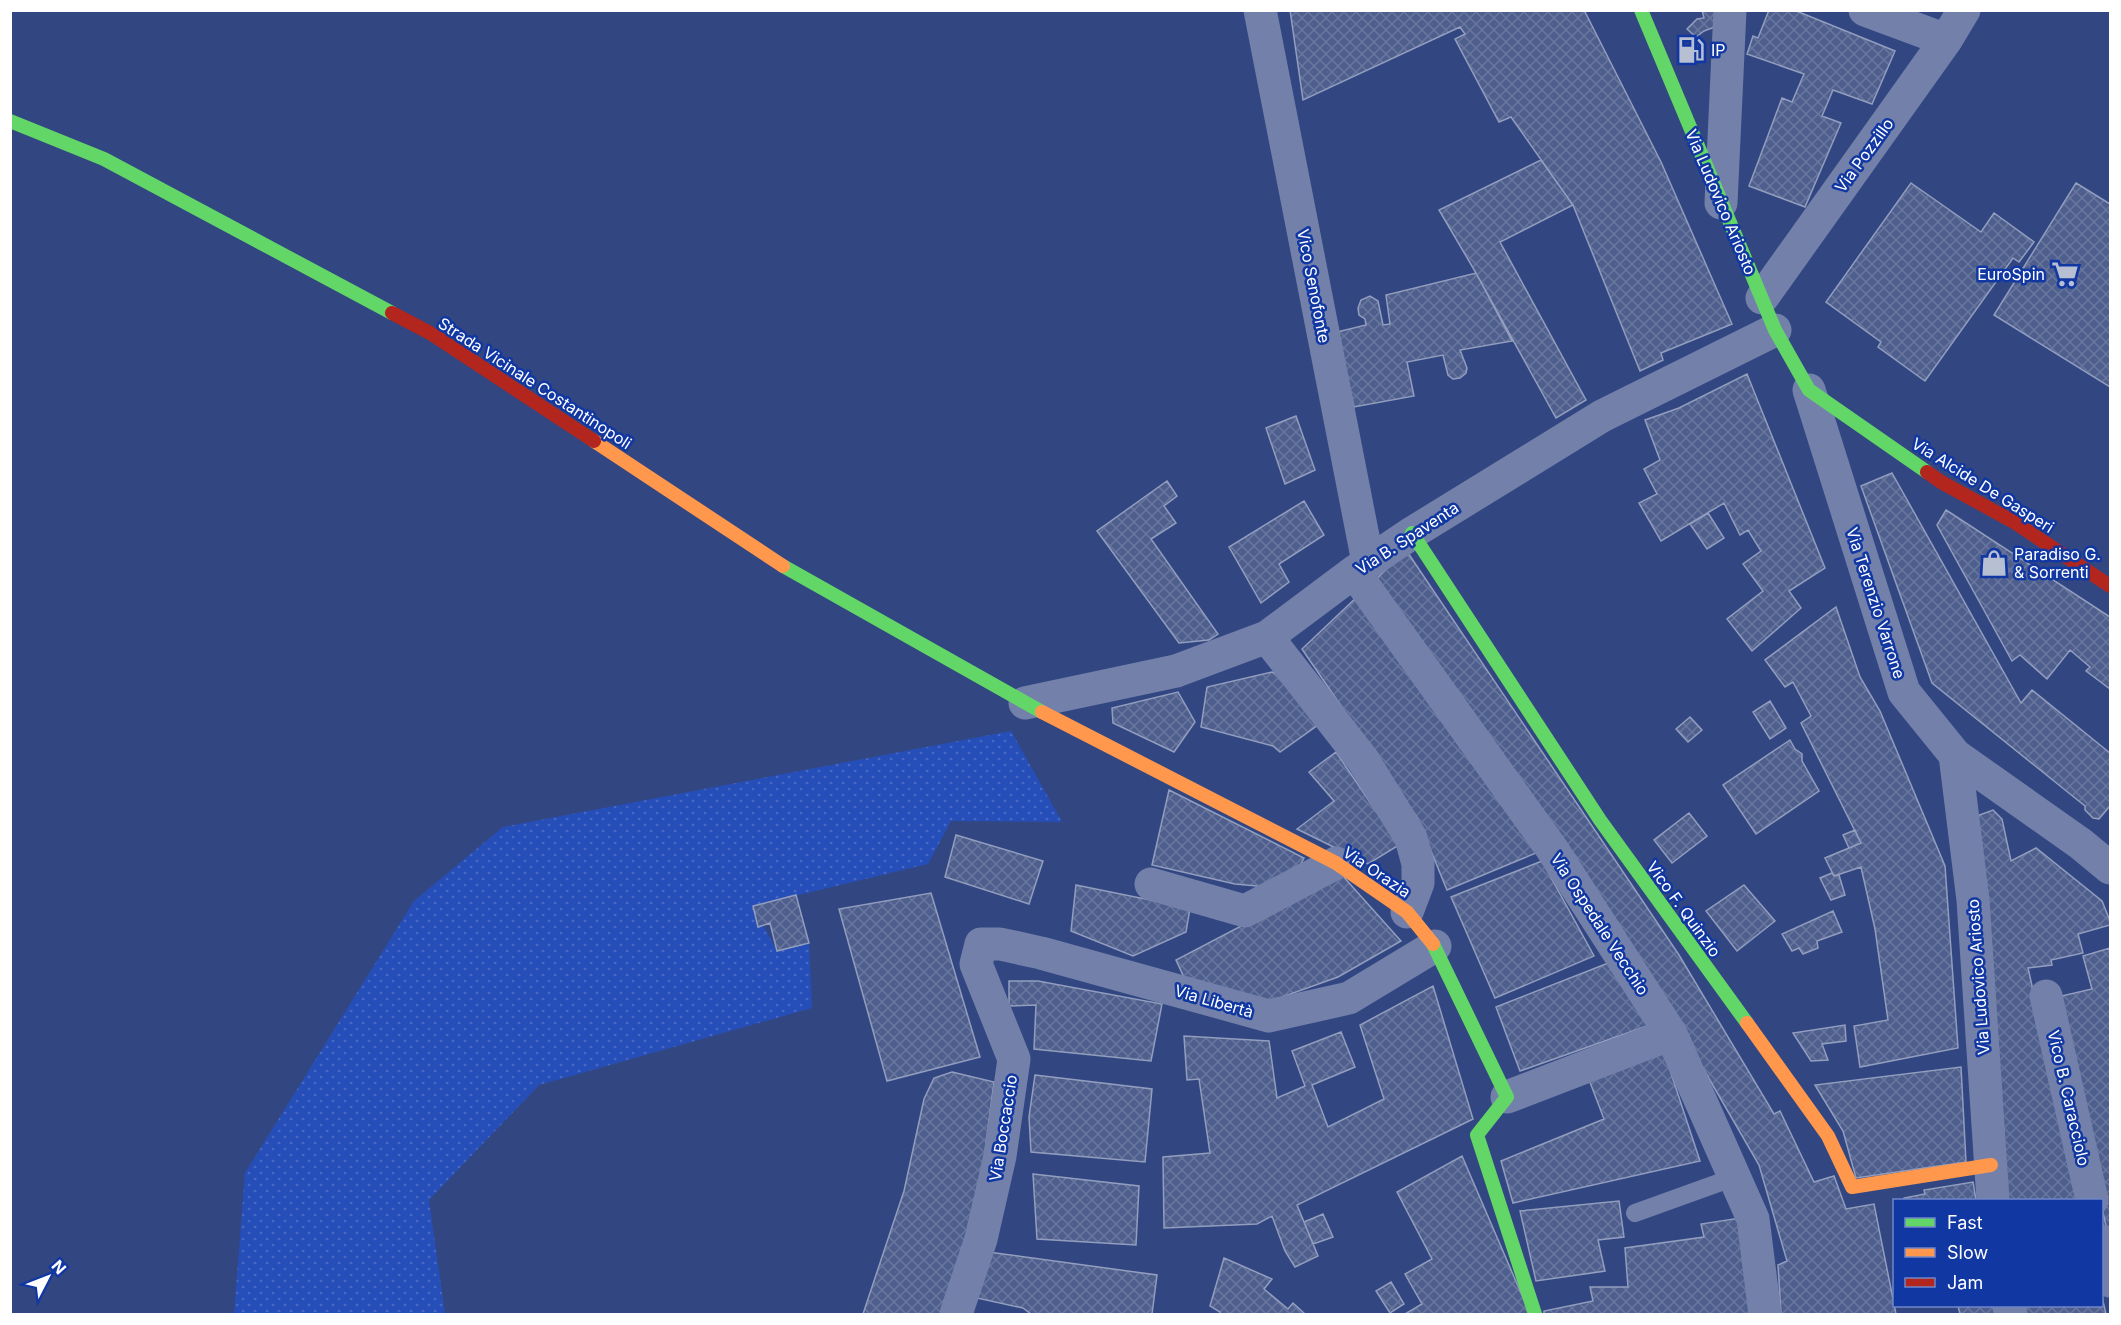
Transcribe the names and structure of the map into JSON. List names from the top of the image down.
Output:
{
  "streets": {
    "street": [
      "Via Pozzillo",
      "Via Ludovico Ariosto",
      "Vico Senofonte",
      "Strada Vicinale Costantinopoli",
      "Via Alcide De Gasperi",
      "Via B. Spaventa",
      "Via Terenzio Varrone",
      "Via Orazia",
      "Vico F. Quinzio",
      "Via Ospedale Vecchio",
      "Via Libertà",
      "Vico B. Caracciolo",
      "Via Boccaccio"
    ]
  },
  "crossings": [
    ["Via Pozzillo", "Via Ludovico Ariosto"],
    ["Via Ludovico Ariosto", "Via Alcide De Gasperi"],
    ["Via Ludovico Ariosto", "Via B. Spaventa"],
    ["Via Ludovico Ariosto", "Via Terenzio Varrone"],
    ["Via Ludovico Ariosto", "Vico F. Quinzio"],
    ["Vico Senofonte", "Via B. Spaventa"],
    ["Vico Senofonte", "Via Ospedale Vecchio"],
    ["Strada Vicinale Costantinopoli", "Via B. Spaventa"],
    ["Strada Vicinale Costantinopoli", "Via Orazia"],
    ["Via Alcide De Gasperi", "Via Terenzio Varrone"],
    ["Via B. Spaventa", "Via Orazia"],
    ["Via B. Spaventa", "Vico F. Quinzio"],
    ["Via B. Spaventa", "Via Ospedale Vecchio"],
    ["Via Orazia", "Via Libertà"],
    ["Via Libertà", "Via Boccaccio"]
  ],
  "places": {
    "fuel station": ["IP"],
    "supermarket": ["EuroSpin"],
    "shop": ["Paradiso G. & Sorrenti"]
  },
  "legend": ["Fast", "Slow", "Jam"],
  "north": "top right"
}
